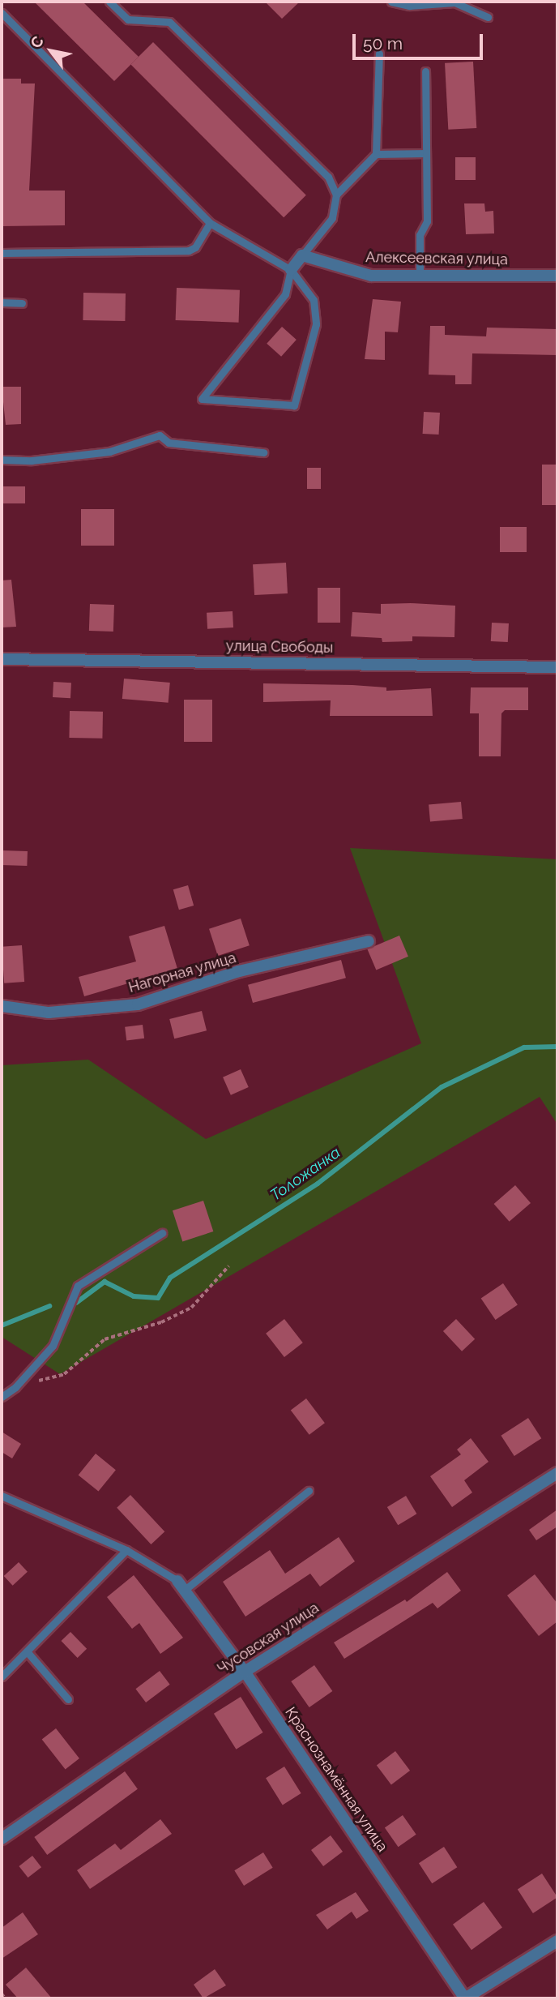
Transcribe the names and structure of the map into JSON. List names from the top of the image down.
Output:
{
  "streets": {
    "street": [
      "Алексеевская улица",
      "улица Свободы",
      "Нагорная улица",
      "Чусовская улица",
      "Краснознамённая улица"
    ]
  },
  "crossings": [
    ["Чусовская улица", "Краснознамённая улица"]
  ],
  "water": ["Толожанка"],
  "scale_bar": "50 m",
  "north": "top left"
}
